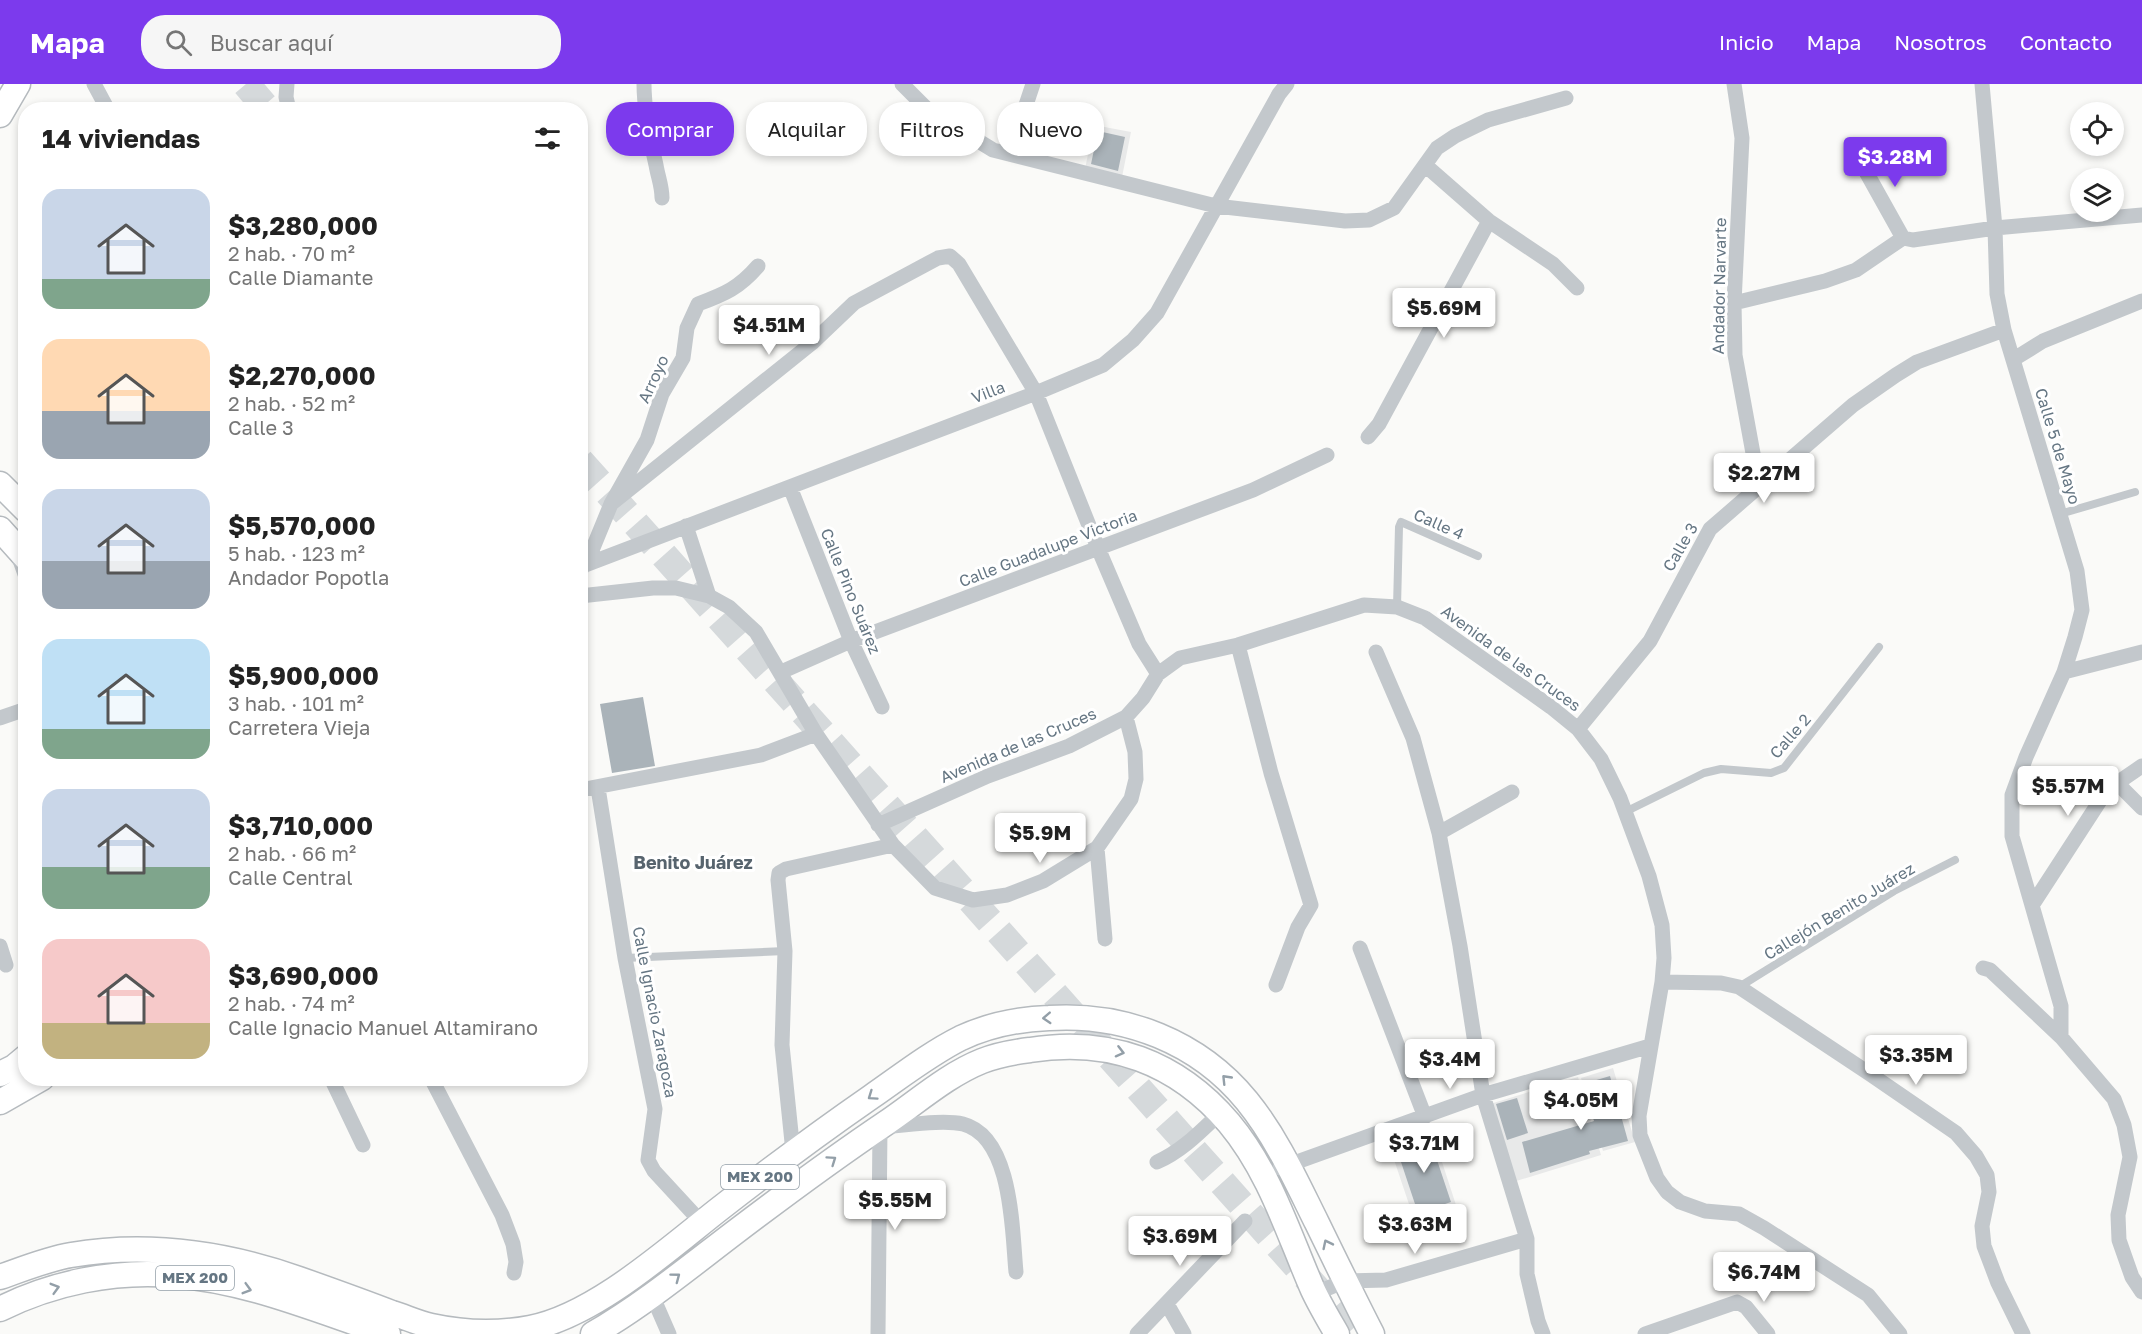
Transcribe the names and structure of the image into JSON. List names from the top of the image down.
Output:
{
  "streets": {
    "main road": ["MEX 200"],
    "street": [
      "Andador Narvarte",
      "Arroyo",
      "Villa",
      "Calle 5 de Mayo",
      "Calle 3",
      "Calle Guadalupe Victoria",
      "Calle Pino Suárez",
      "Avenida de las Cruces",
      "Calle Ignacio Zaragoza"
    ],
    "lane": ["Calle 4", "Calle 2", "Callejón Benito Juárez"]
  },
  "crossings": [
    ["Andador Narvarte", "Calle 3"],
    ["Villa", "Calle Pino Suárez"],
    ["Calle 5 de Mayo", "Calle 3"],
    ["Calle 4", "Avenida de las Cruces"],
    ["Calle 3", "Avenida de las Cruces"],
    ["Calle Guadalupe Victoria", "Calle Pino Suárez"],
    ["Avenida de las Cruces", "Calle 2"],
    ["Calle Ignacio Zaragoza", "MEX 200"]
  ],
  "districts": ["Benito Juárez"],
  "page": {
    "header": "Mapa",
    "search": "Buscar aquí",
    "nav": [
      "Inicio",
      "Mapa",
      "Nosotros",
      "Contacto"
    ],
    "chip": [
      "Comprar",
      "Alquilar",
      "Filtros",
      "Nuevo"
    ],
    "heading": "14 viviendas",
    "price": [
      "$3.28M",
      "$5.69M",
      "$4.51M",
      "$2.27M",
      "$5.57M",
      "$5.9M",
      "$3.35M",
      "$3.4M",
      "$4.05M",
      "$3.71M",
      "$5.55M",
      "$3.63M",
      "$3.69M",
      "$6.74M"
    ],
    "list": [
      {
        "name": "$3,280,000",
        "note": "2 hab. · 70 m² · Calle Diamante"
      },
      {
        "name": "$2,270,000",
        "note": "2 hab. · 52 m² · Calle 3"
      },
      {
        "name": "$5,570,000",
        "note": "5 hab. · 123 m² · Andador Popotla"
      },
      {
        "name": "$5,900,000",
        "note": "3 hab. · 101 m² · Carretera Vieja"
      },
      {
        "name": "$3,710,000",
        "note": "2 hab. · 66 m² · Calle Central"
      },
      {
        "name": "$3,690,000",
        "note": "2 hab. · 74 m² · Calle Ignacio Manuel Altamirano"
      }
    ]
  }
}
